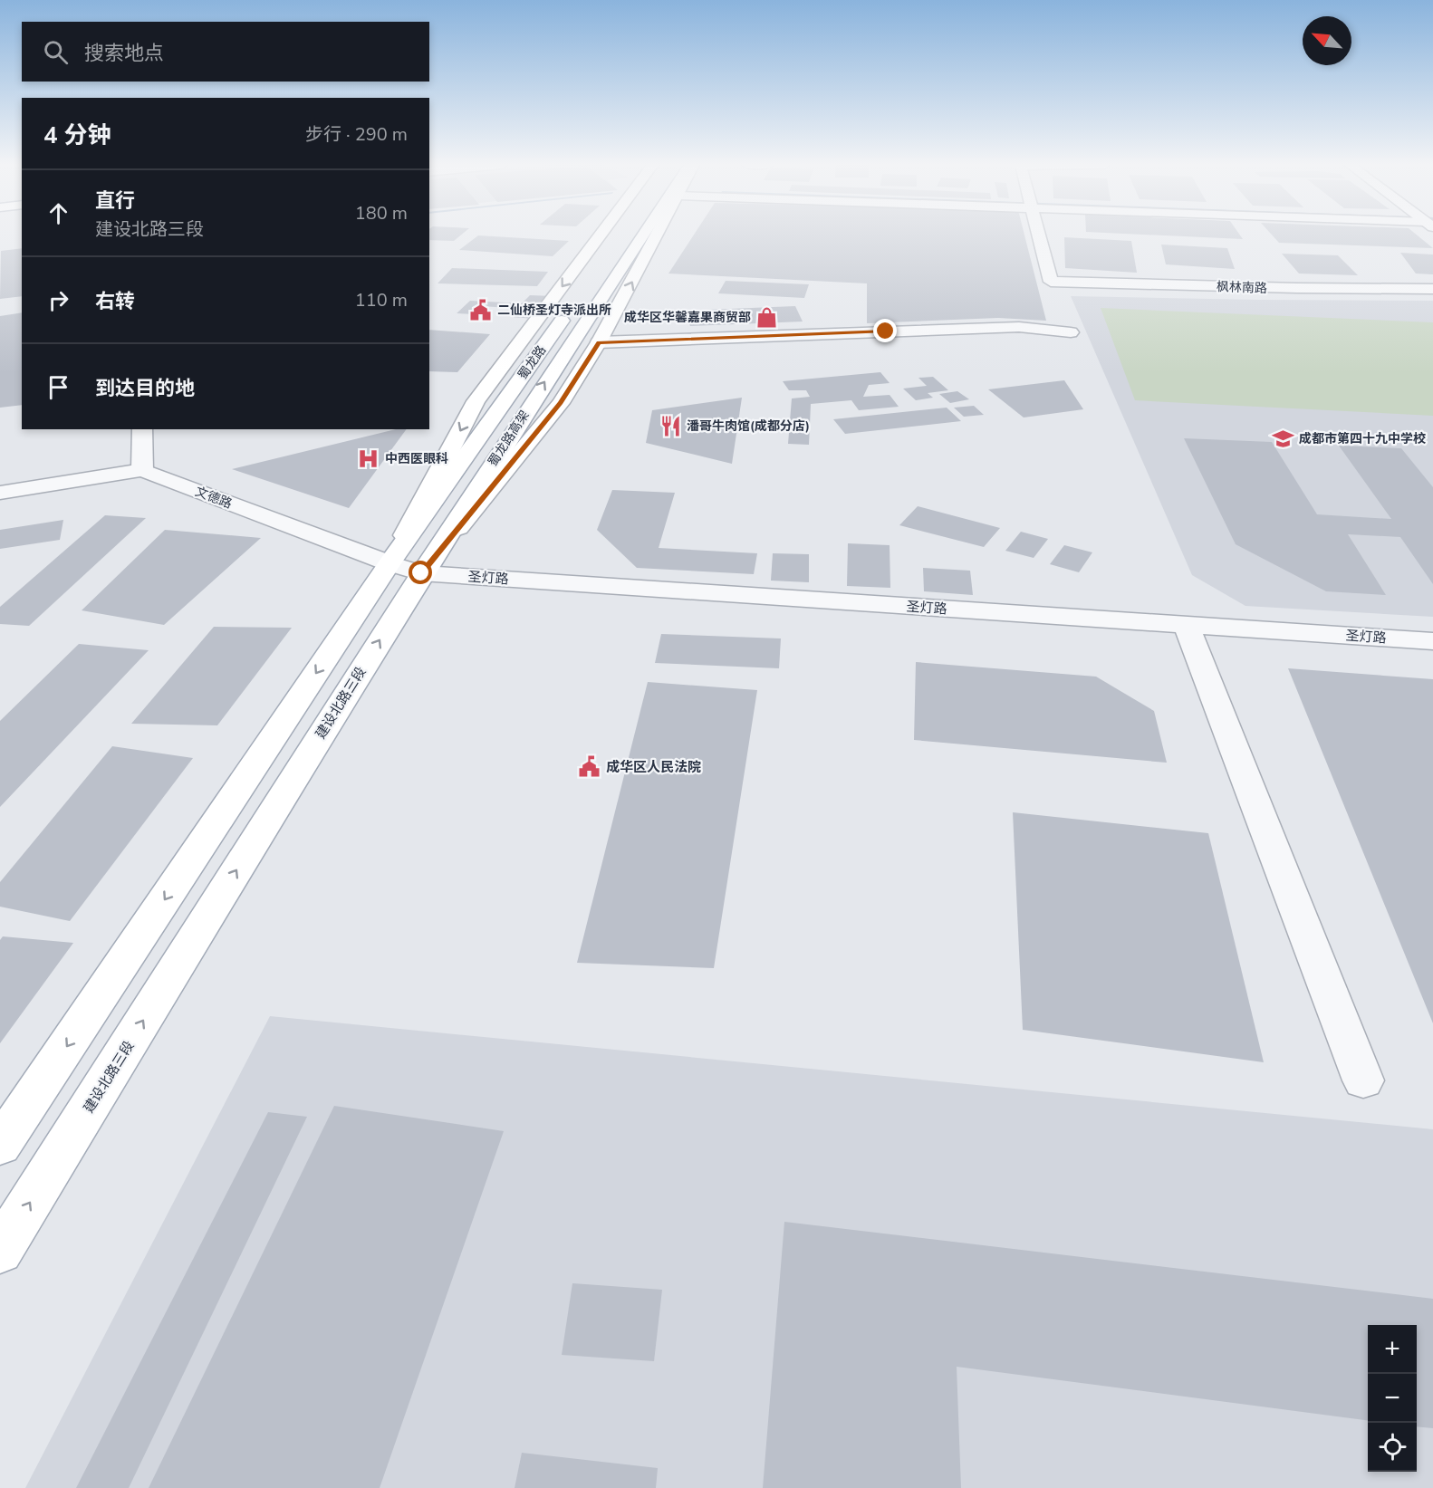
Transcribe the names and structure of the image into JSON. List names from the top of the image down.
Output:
{
  "streets": {
    "main road": ["蜀龙路", "蜀龙路高架", "建设北路三段"],
    "street": ["枫林南路", "文德路", "圣灯路"]
  },
  "crossings": [
    ["蜀龙路", "蜀龙路高架"],
    ["蜀龙路", "文德路"],
    ["蜀龙路", "圣灯路"],
    ["蜀龙路", "建设北路三段"],
    ["蜀龙路高架", "文德路"],
    ["蜀龙路高架", "圣灯路"],
    ["蜀龙路高架", "建设北路三段"],
    ["文德路", "圣灯路"],
    ["文德路", "建设北路三段"],
    ["圣灯路", "建设北路三段"]
  ],
  "one_way": ["蜀龙路高架"],
  "places": {
    "public building": ["二仙桥圣灯寺派出所", "成华区人民法院"],
    "shop": ["成华区华馨嘉果商贸部"],
    "restaurant": ["潘哥牛肉馆(成都分店)"],
    "school or university": ["成都市第四十九中学校"],
    "hospital": ["中西医眼科"]
  },
  "north": "top left",
  "page": {
    "search": "搜索地点",
    "heading": ["4 分钟", "步行 · 290 m"],
    "list": [
      ["直行", "建设北路三段", "180 m"],
      ["右转", "110 m"],
      "到达目的地"
    ],
    "map_buttons": ["+", "−"]
  }
}
